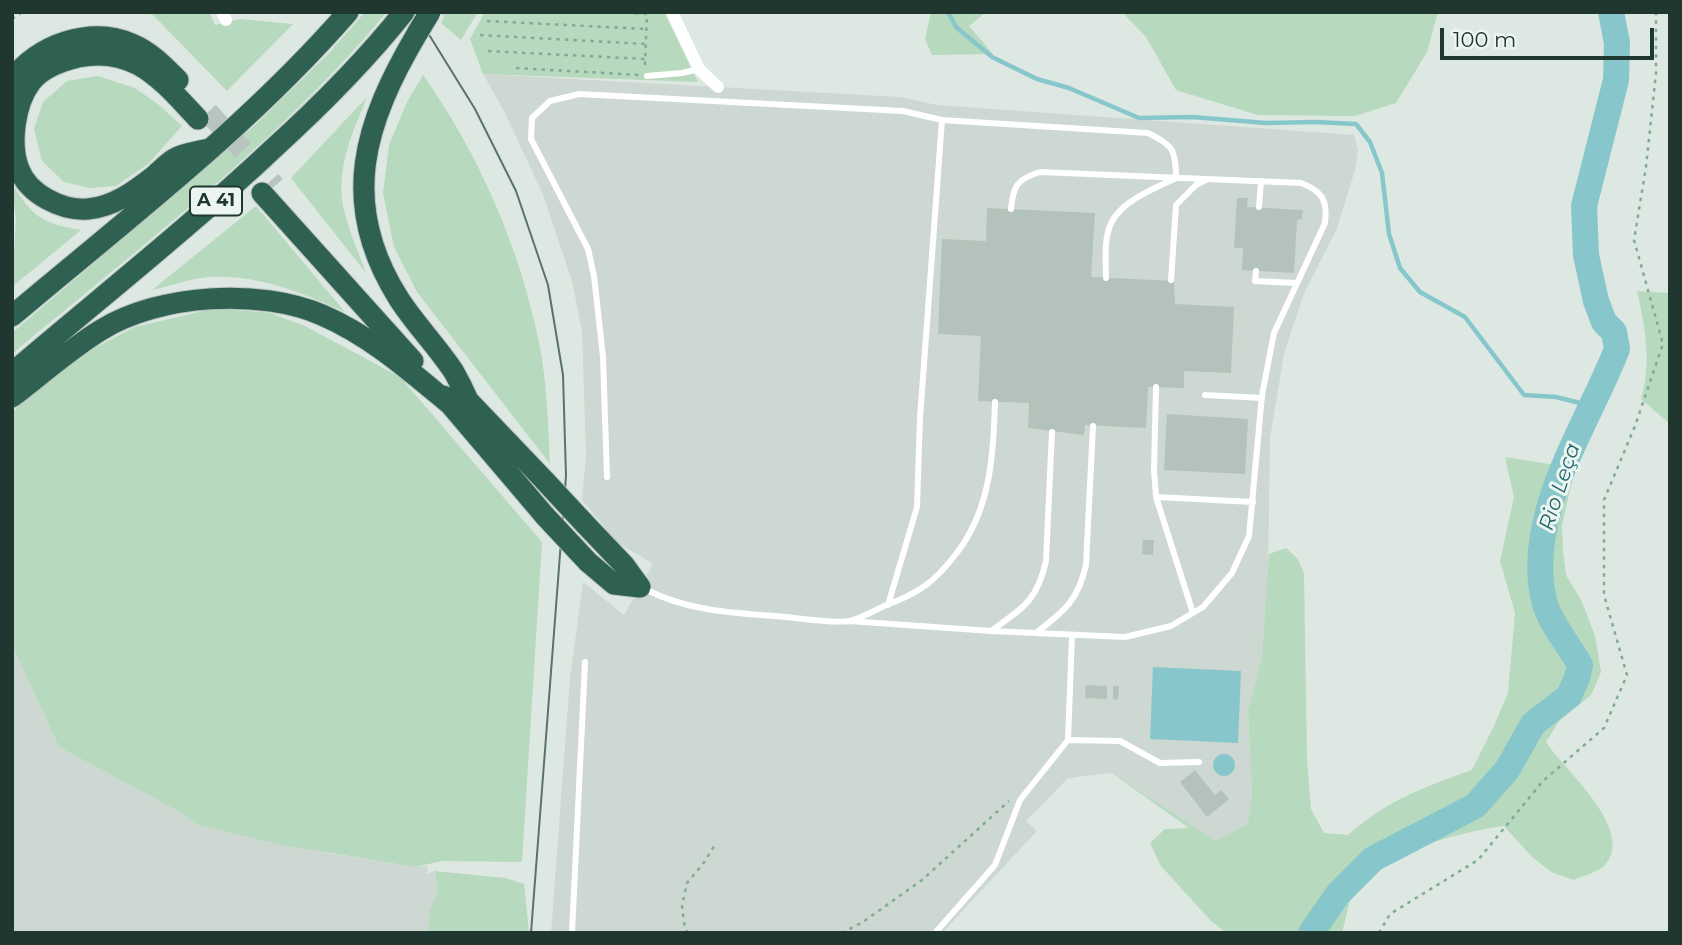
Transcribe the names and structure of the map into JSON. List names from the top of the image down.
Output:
{
  "streets": {
    "highway": ["A 41"]
  },
  "water": ["Rio Leça"],
  "scale_bar": "100 m"
}
